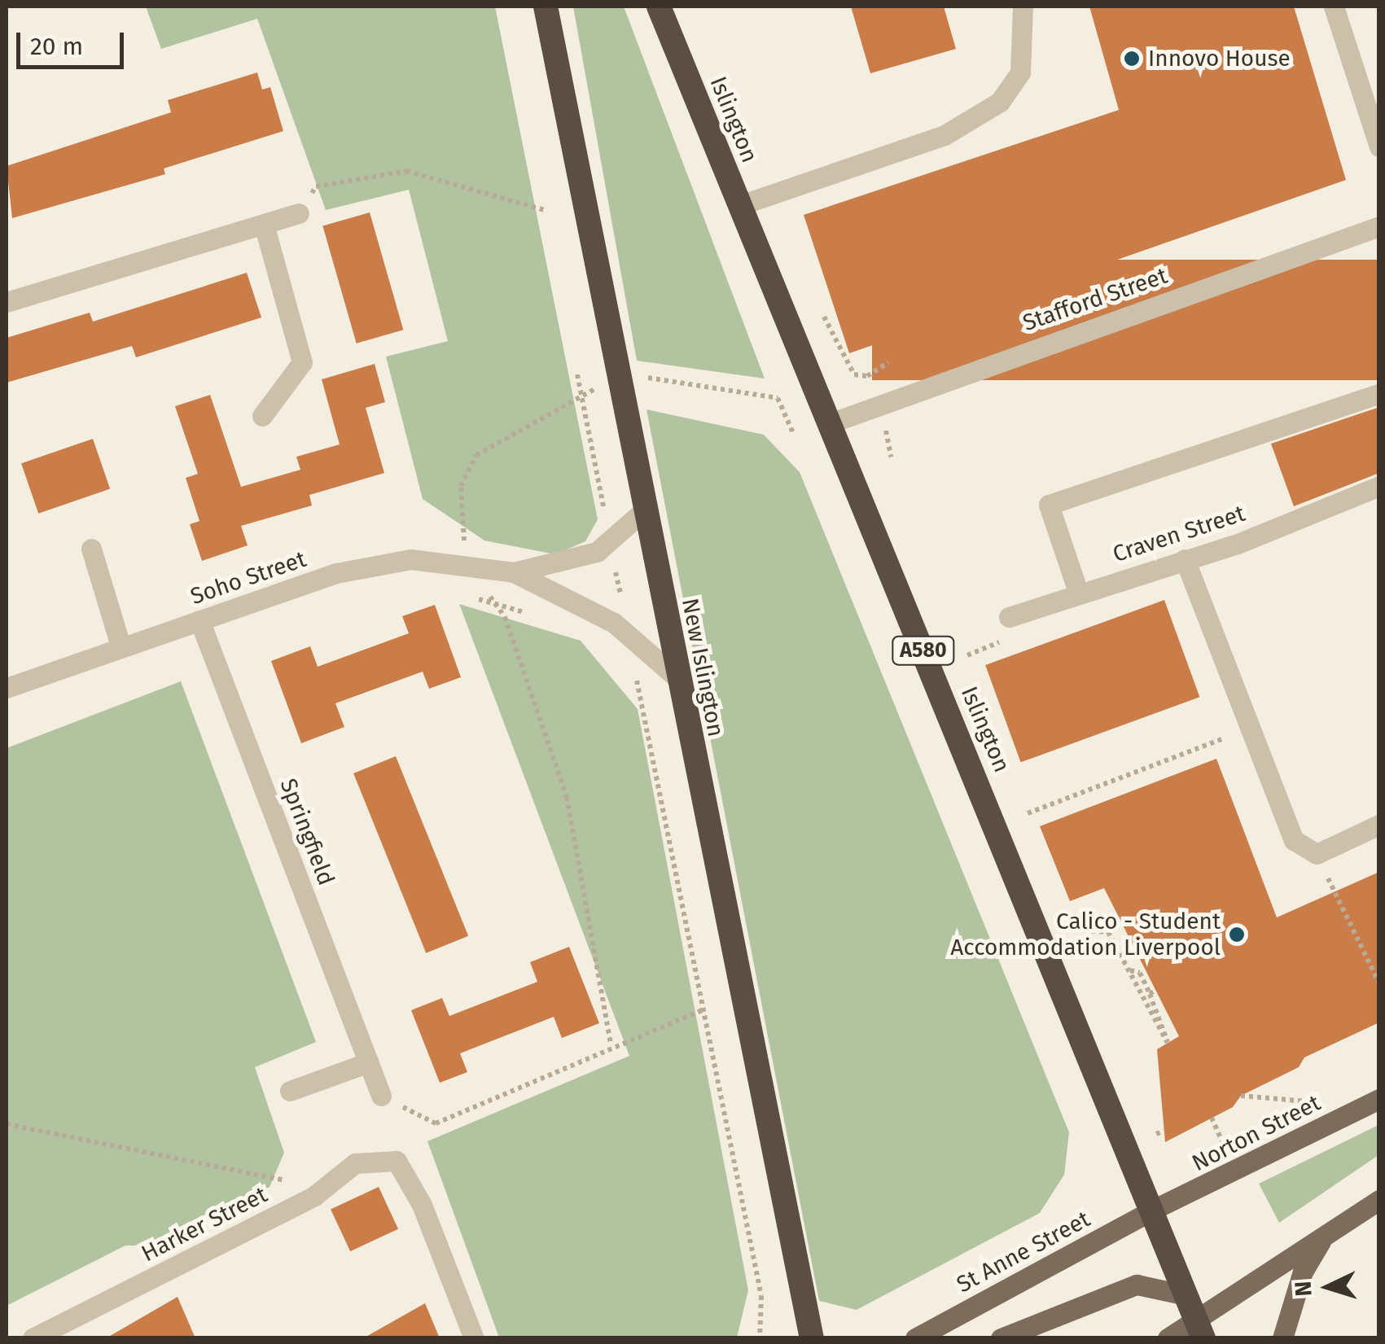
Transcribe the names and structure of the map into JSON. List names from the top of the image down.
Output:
{
  "streets": {
    "highway": ["Islington", "A580", "New Islington"],
    "main road": ["Norton Street", "St Anne Street"],
    "street": [
      "Stafford Street",
      "Craven Street",
      "Soho Street",
      "Springfield",
      "Harker Street"
    ]
  },
  "crossings": [
    ["Islington", "Stafford Street"],
    ["Islington", "Norton Street"],
    ["Islington", "St Anne Street"],
    ["Soho Street", "New Islington"],
    ["Soho Street", "Springfield"],
    ["Norton Street", "St Anne Street"]
  ],
  "places": ["Innovo House", "Calico - Student Accommodation Liverpool"],
  "scale_bar": "20 m",
  "north": "left"
}
